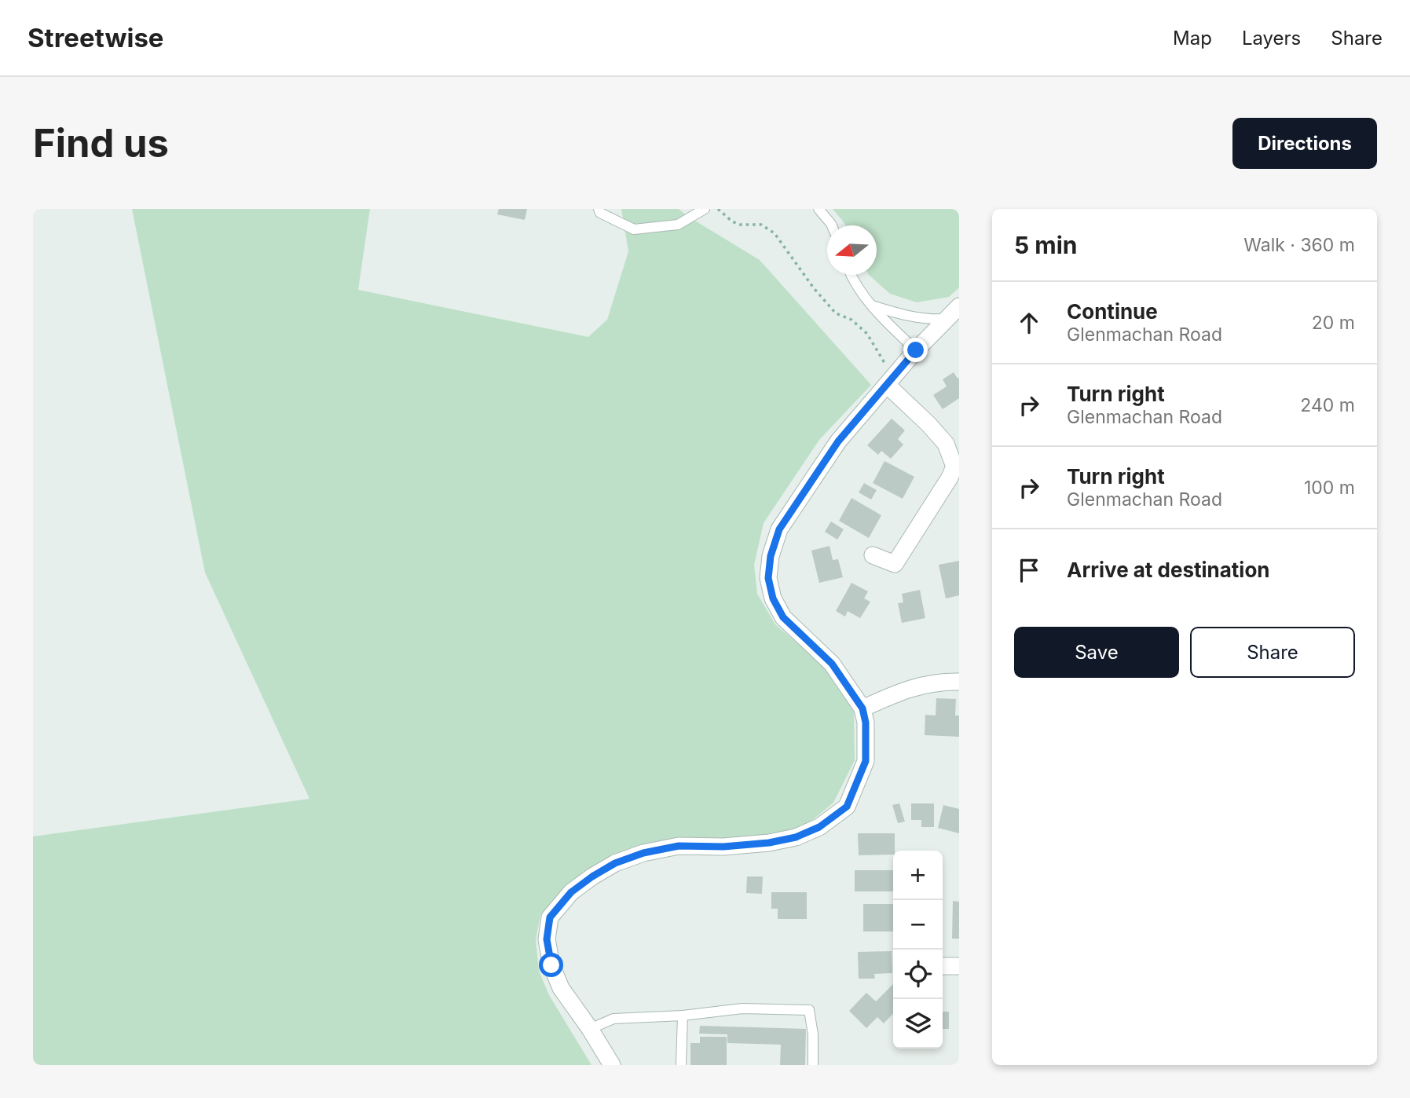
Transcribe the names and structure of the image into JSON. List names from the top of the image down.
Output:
{
  "north": "left",
  "page": {
    "header": "Streetwise",
    "nav": ["Map", "Layers", "Share"],
    "buttons": [
      "Directions",
      ["Save", "Share"]
    ],
    "title": "Find us",
    "heading": ["5 min", "Walk · 360 m"],
    "list": [
      ["Continue", "Glenmachan Road", "20 m"],
      ["Turn right", "Glenmachan Road", "240 m"],
      ["Turn right", "Glenmachan Road", "100 m"],
      "Arrive at destination"
    ],
    "map_buttons": ["+", "−"]
  }
}
